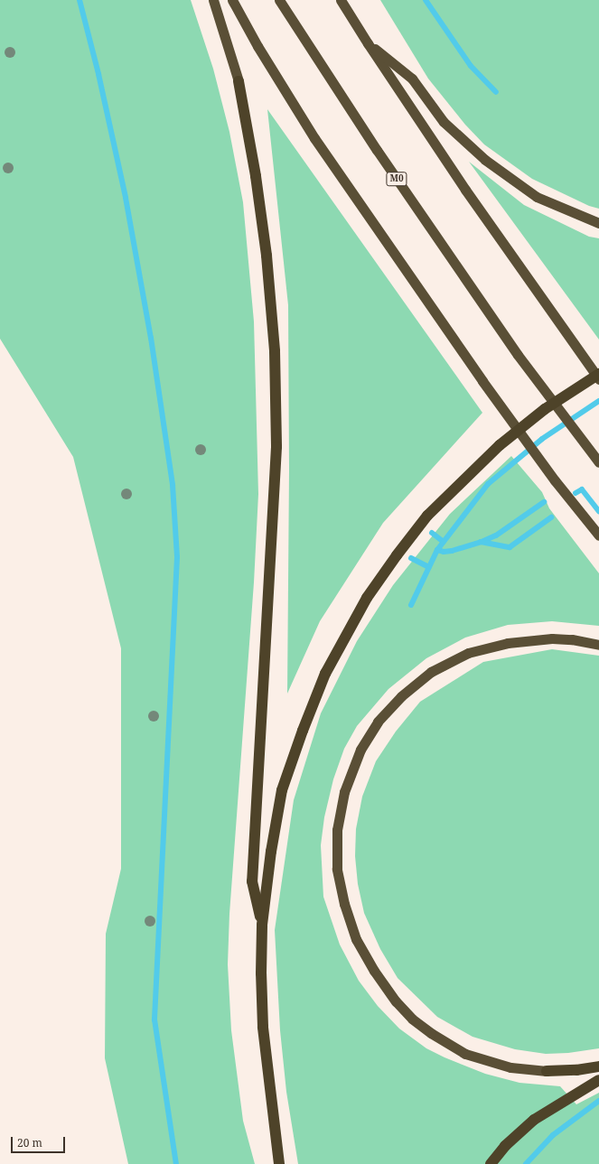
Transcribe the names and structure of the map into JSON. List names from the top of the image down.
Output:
{
  "streets": {
    "highway": ["M0"]
  },
  "scale_bar": "20 m"
}
